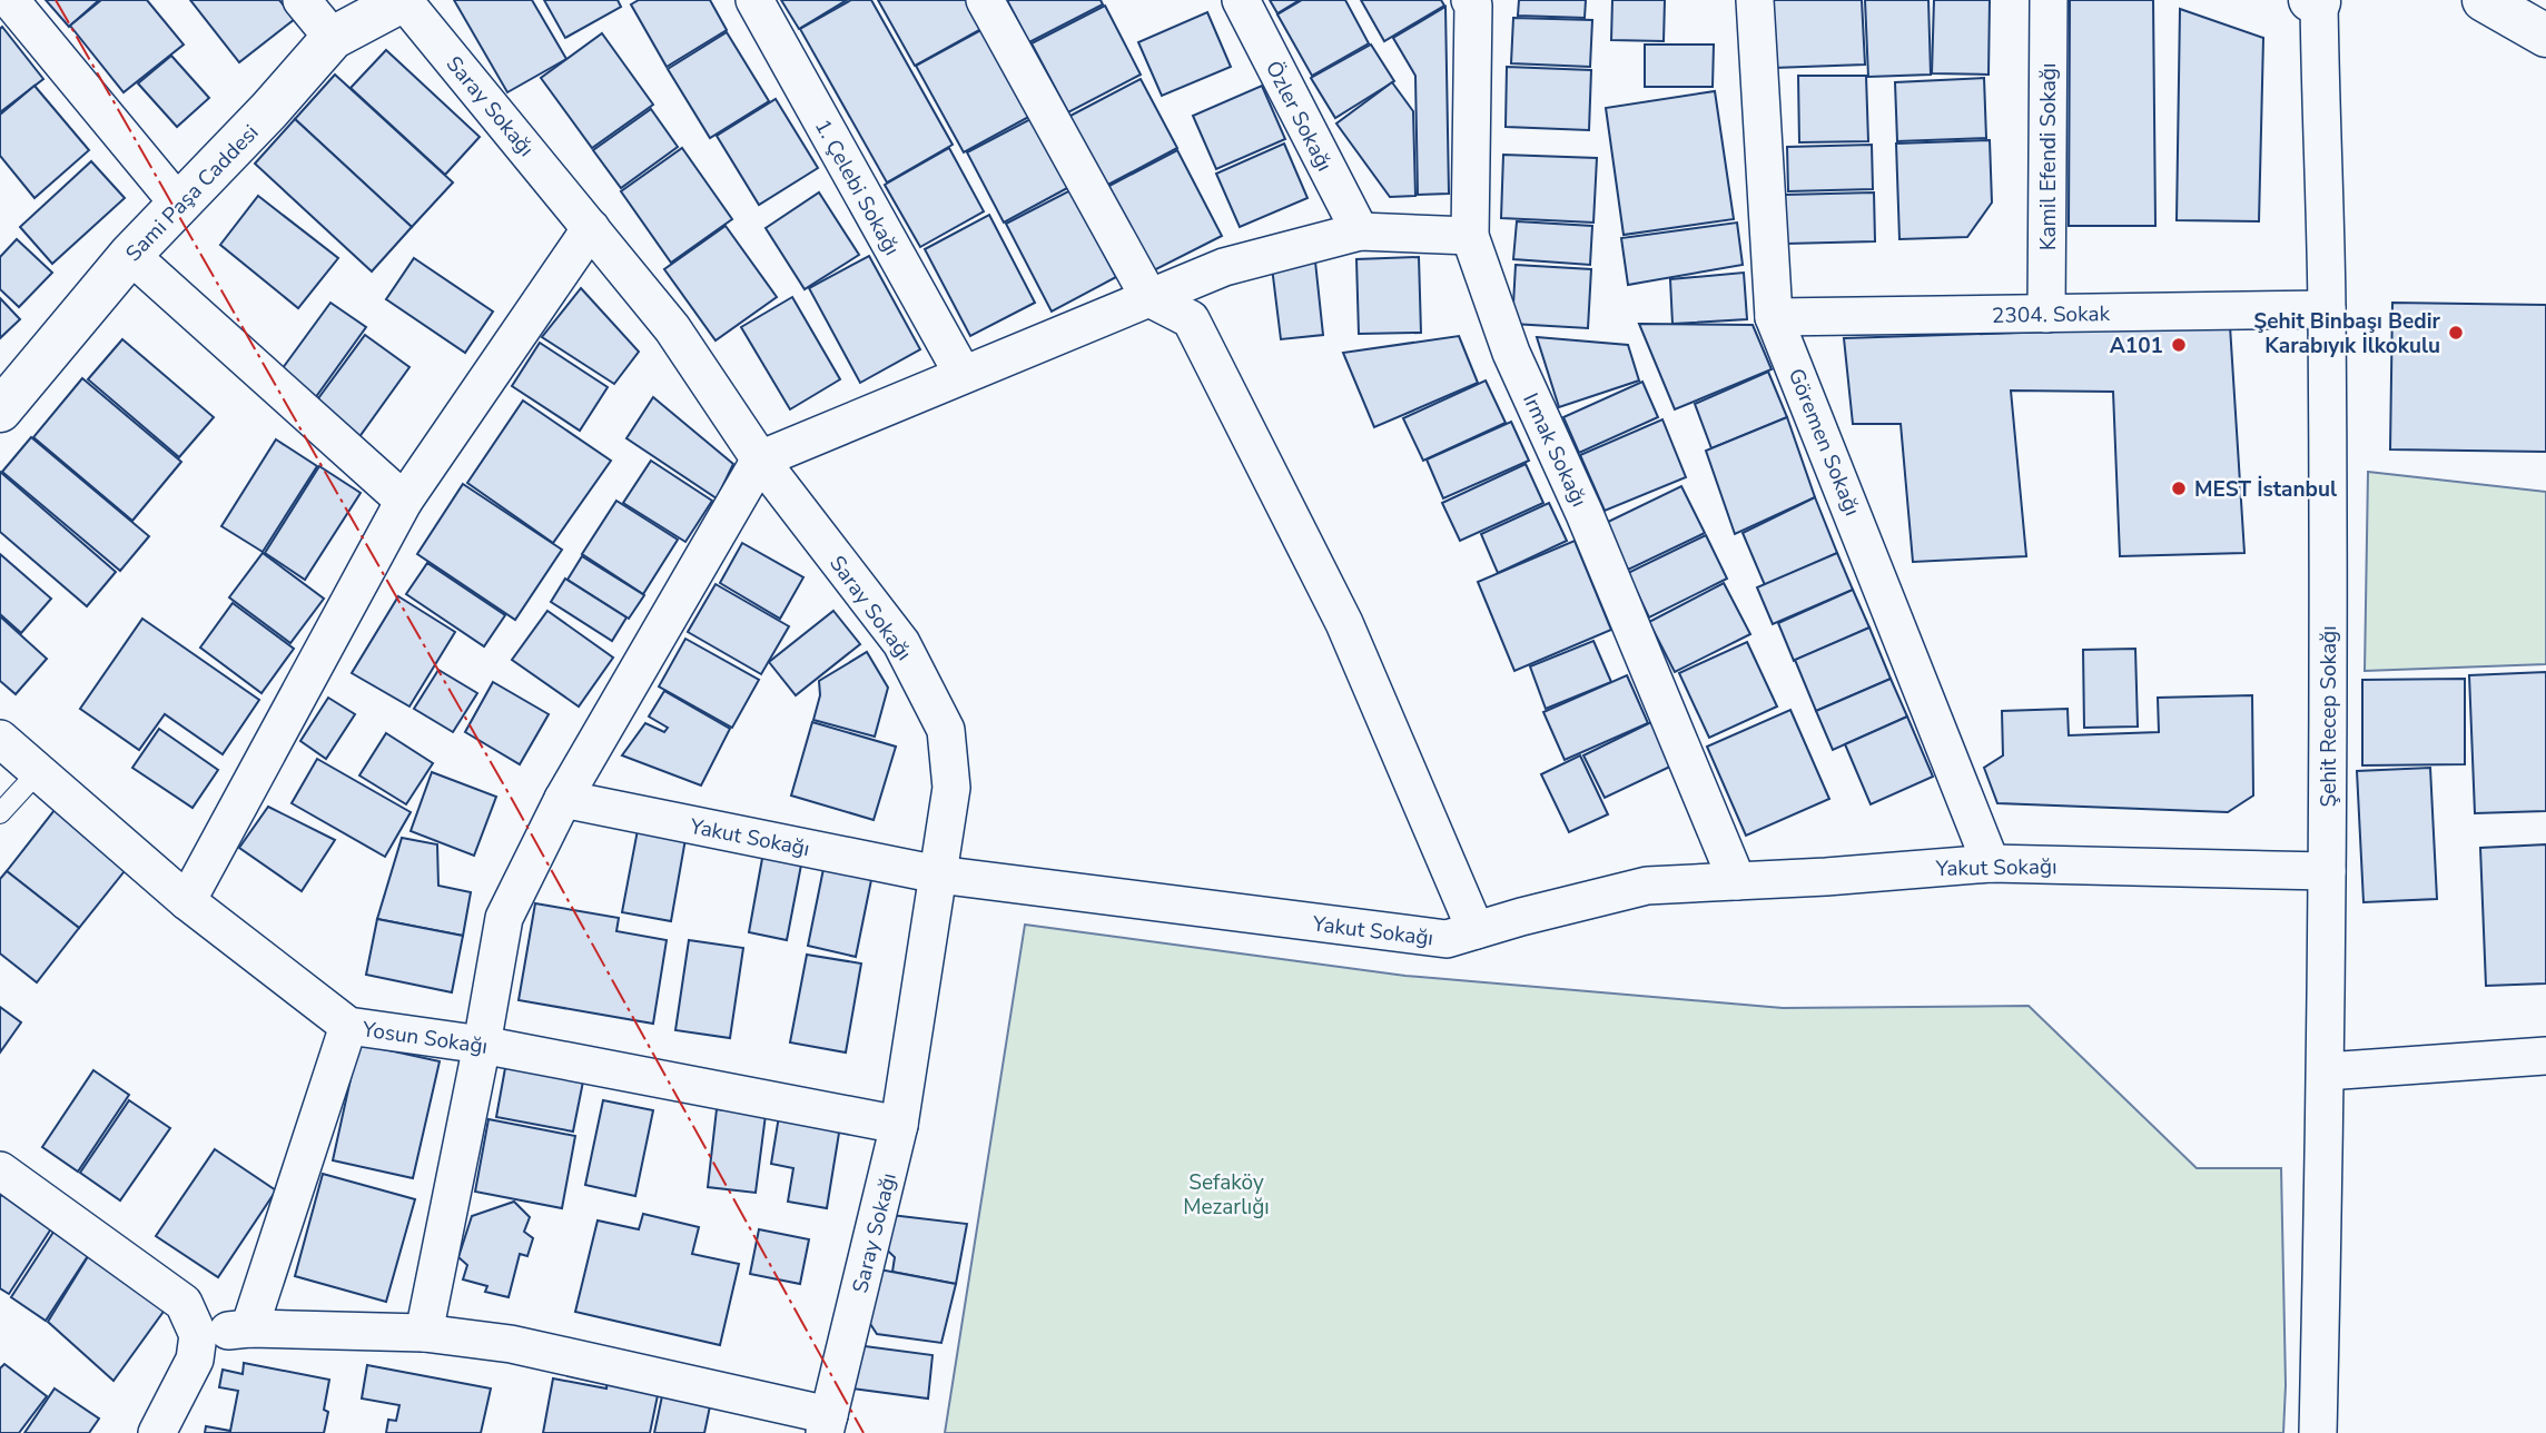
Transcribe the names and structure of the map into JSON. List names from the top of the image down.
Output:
{
  "streets": {
    "street": [
      "Saray Sokağı",
      "Özler Sokağı",
      "Kamil Efendi Sokağı",
      "1. Çelebi Sokağı",
      "Sami Paşa Caddesi",
      "2304. Sokak",
      "Göremen Sokağı",
      "Irmak Sokağı",
      "Şehit Recep Sokağı",
      "Yakut Sokağı",
      "Yosun Sokağı"
    ]
  },
  "crossings": [
    ["Saray Sokağı", "Sami Paşa Caddesi"],
    ["Saray Sokağı", "Yakut Sokağı"],
    ["Saray Sokağı", "Yosun Sokağı"],
    ["Kamil Efendi Sokağı", "2304. Sokak"],
    ["2304. Sokak", "Göremen Sokağı"],
    ["2304. Sokak", "Şehit Recep Sokağı"],
    ["Göremen Sokağı", "Yakut Sokağı"],
    ["Irmak Sokağı", "Yakut Sokağı"],
    ["Şehit Recep Sokağı", "Yakut Sokağı"]
  ],
  "parks": ["Sefaköy Mezarlığı"],
  "places": ["Şehit Binbaşı Bedir Karabıyık İlkokulu", "A101", "MEST İstanbul"]
}
